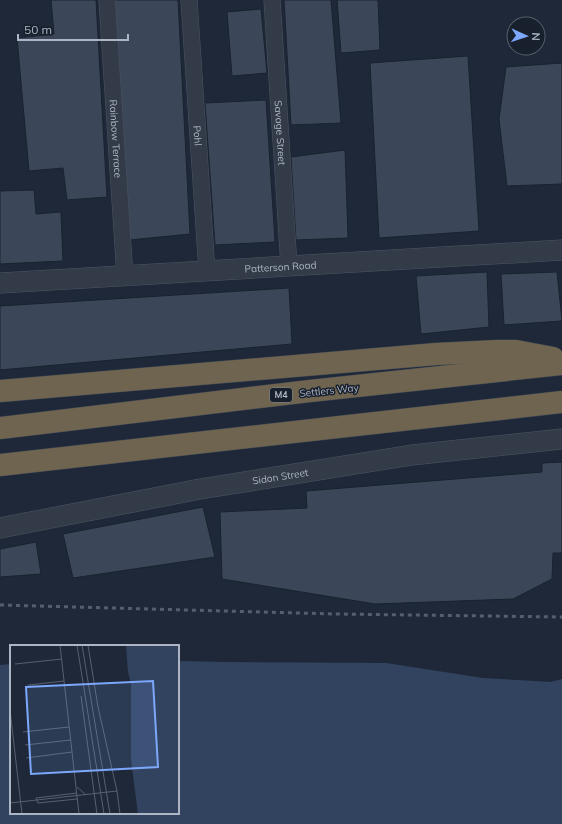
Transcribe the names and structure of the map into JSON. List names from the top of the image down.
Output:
{
  "streets": {
    "highway": ["Settlers Way", "M4"],
    "street": [
      "Savage Street",
      "Pohl",
      "Rainbow Terrace",
      "Patterson Road",
      "Sidon Street"
    ]
  },
  "crossings": [
    ["Savage Street", "Patterson Road"],
    ["Pohl", "Patterson Road"],
    ["Rainbow Terrace", "Patterson Road"]
  ],
  "scale_bar": "50 m",
  "north": "right"
}
